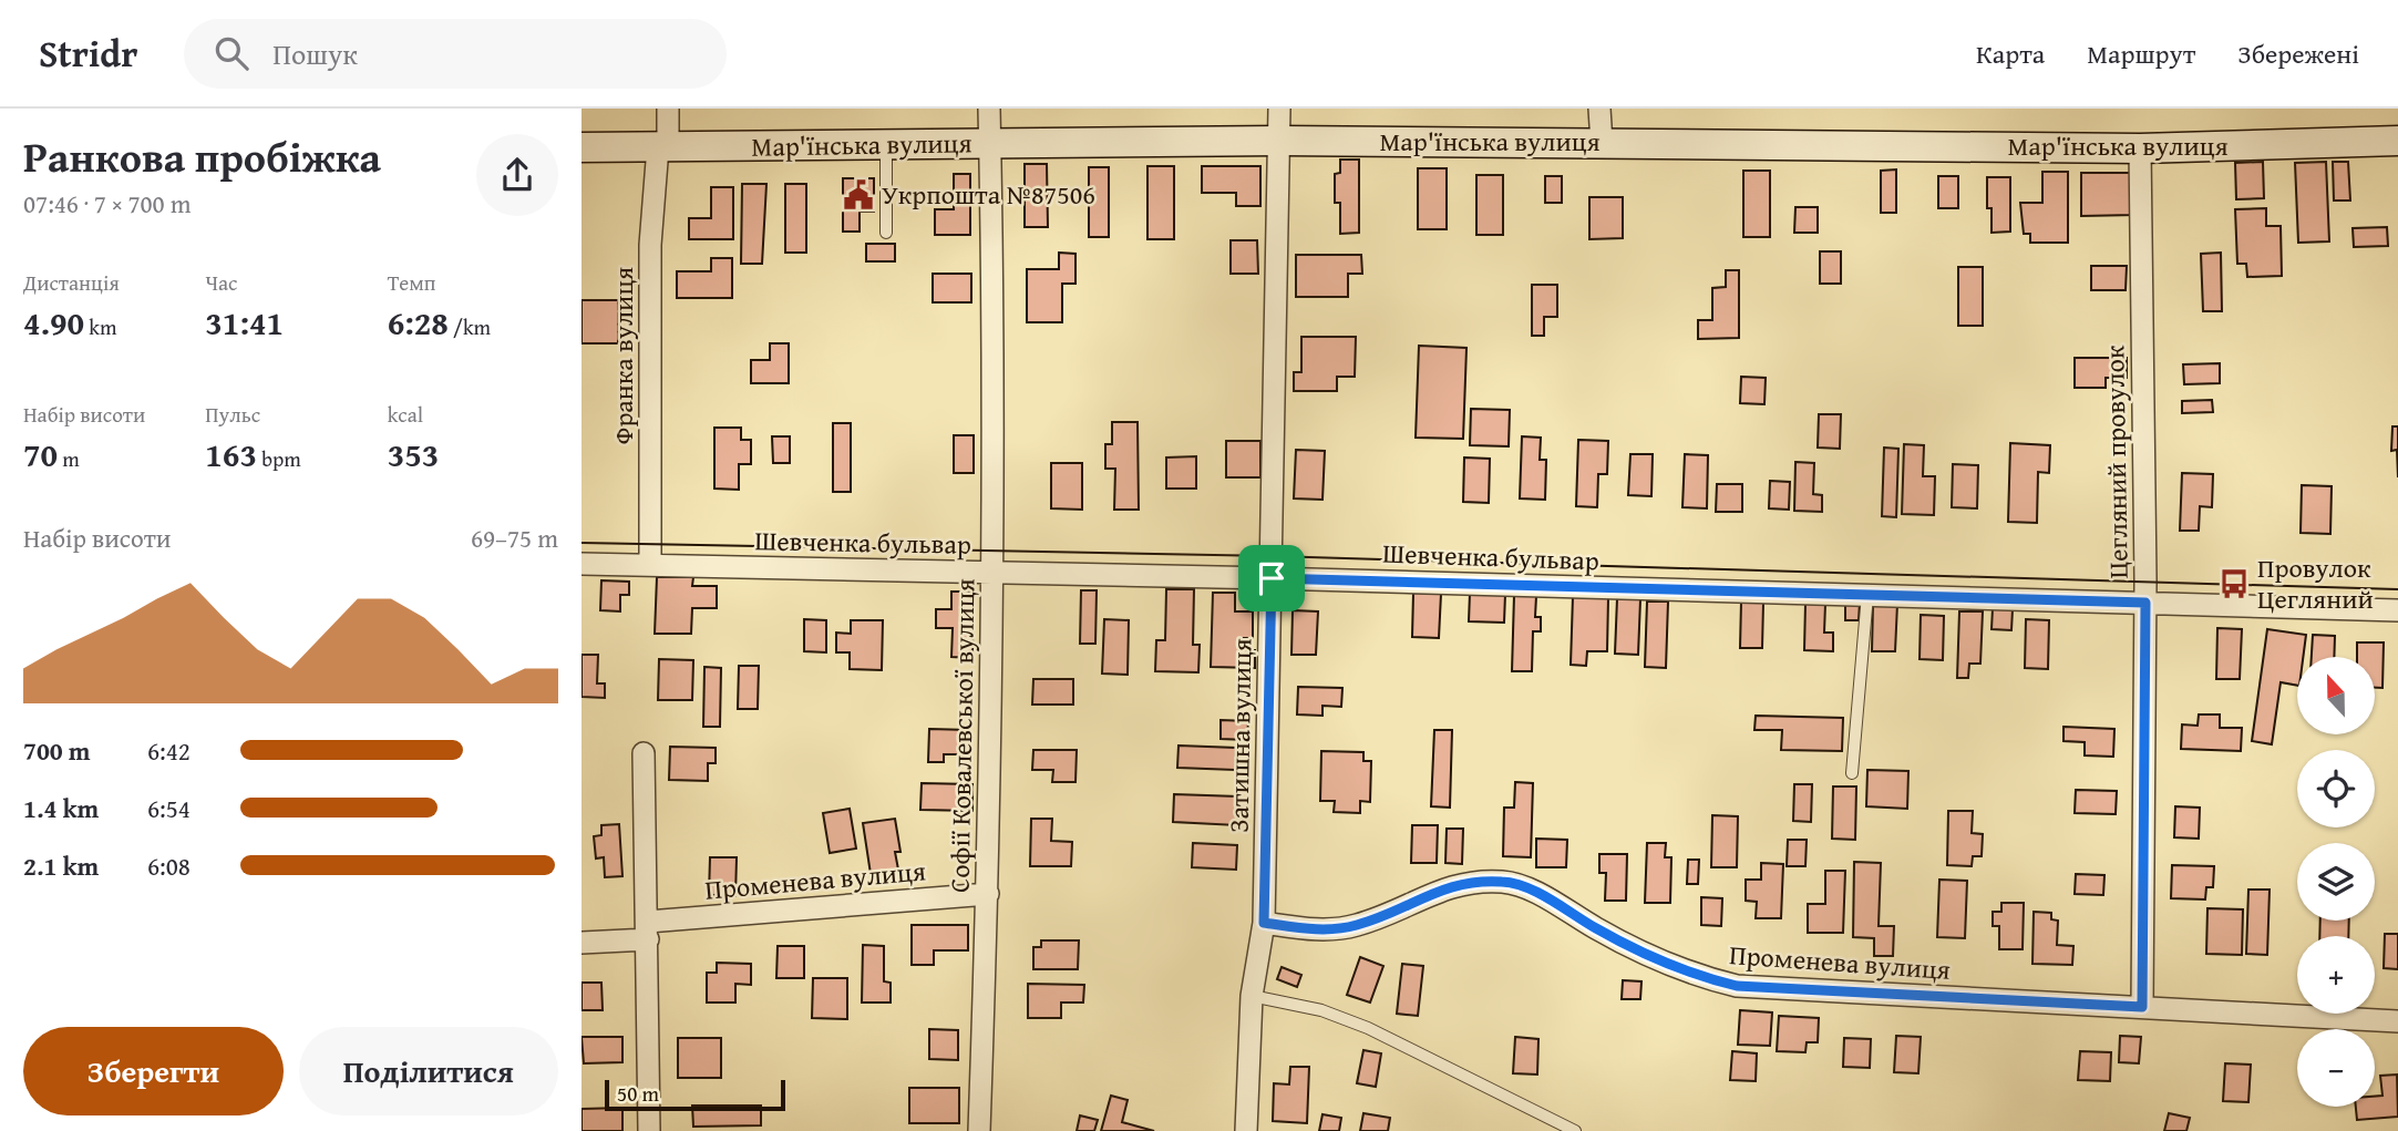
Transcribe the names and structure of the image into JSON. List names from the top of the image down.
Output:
{
  "streets": {
    "street": [
      "Мар'їнська вулиця",
      "Франка вулиця",
      "Цегляний провулок",
      "Шевченка бульвар",
      "Софії Ковалевської вулиця",
      "Затишна вулиця",
      "Променева вулиця"
    ]
  },
  "crossings": [
    ["Мар'їнська вулиця", "Франка вулиця"],
    ["Мар'їнська вулиця", "Цегляний провулок"],
    ["Мар'їнська вулиця", "Софії Ковалевської вулиця"],
    ["Мар'їнська вулиця", "Затишна вулиця"],
    ["Франка вулиця", "Шевченка бульвар"],
    ["Цегляний провулок", "Шевченка бульвар"],
    ["Цегляний провулок", "Променева вулиця"],
    ["Шевченка бульвар", "Софії Ковалевської вулиця"],
    ["Шевченка бульвар", "Затишна вулиця"],
    ["Софії Ковалевської вулиця", "Променева вулиця"],
    ["Затишна вулиця", "Променева вулиця"]
  ],
  "places": {
    "public building": ["Укрпошта №87506"],
    "bus stop": ["Провулок Цегляний"]
  },
  "scale_bar": "50 m",
  "north": "top",
  "page": {
    "header": "Stridr",
    "search": "Пошук",
    "nav": ["Карта", "Маршрут", "Збережені"],
    "heading": ["Ранкова пробіжка", "07:46 · 7 × 700 m"],
    "stats": [
      ["Дистанція", "4.90 km"],
      ["Час", "31:41"],
      ["Темп", "6:28 /km"],
      ["Набір висоти", "70 m"],
      ["Пульс", "163 bpm"],
      ["kcal", "353"]
    ],
    "chart": ["Набір висоти", "69–75 m"],
    "map_buttons": ["+", "−"],
    "list": [
      {
        "name": "700 m",
        "note": "6:42"
      },
      {
        "name": "1.4 km",
        "note": "6:54"
      },
      {
        "name": "2.1 km",
        "note": "6:08"
      }
    ],
    "buttons": ["Зберегти", "Поділитися"],
    "scale": "50 m"
  }
}
